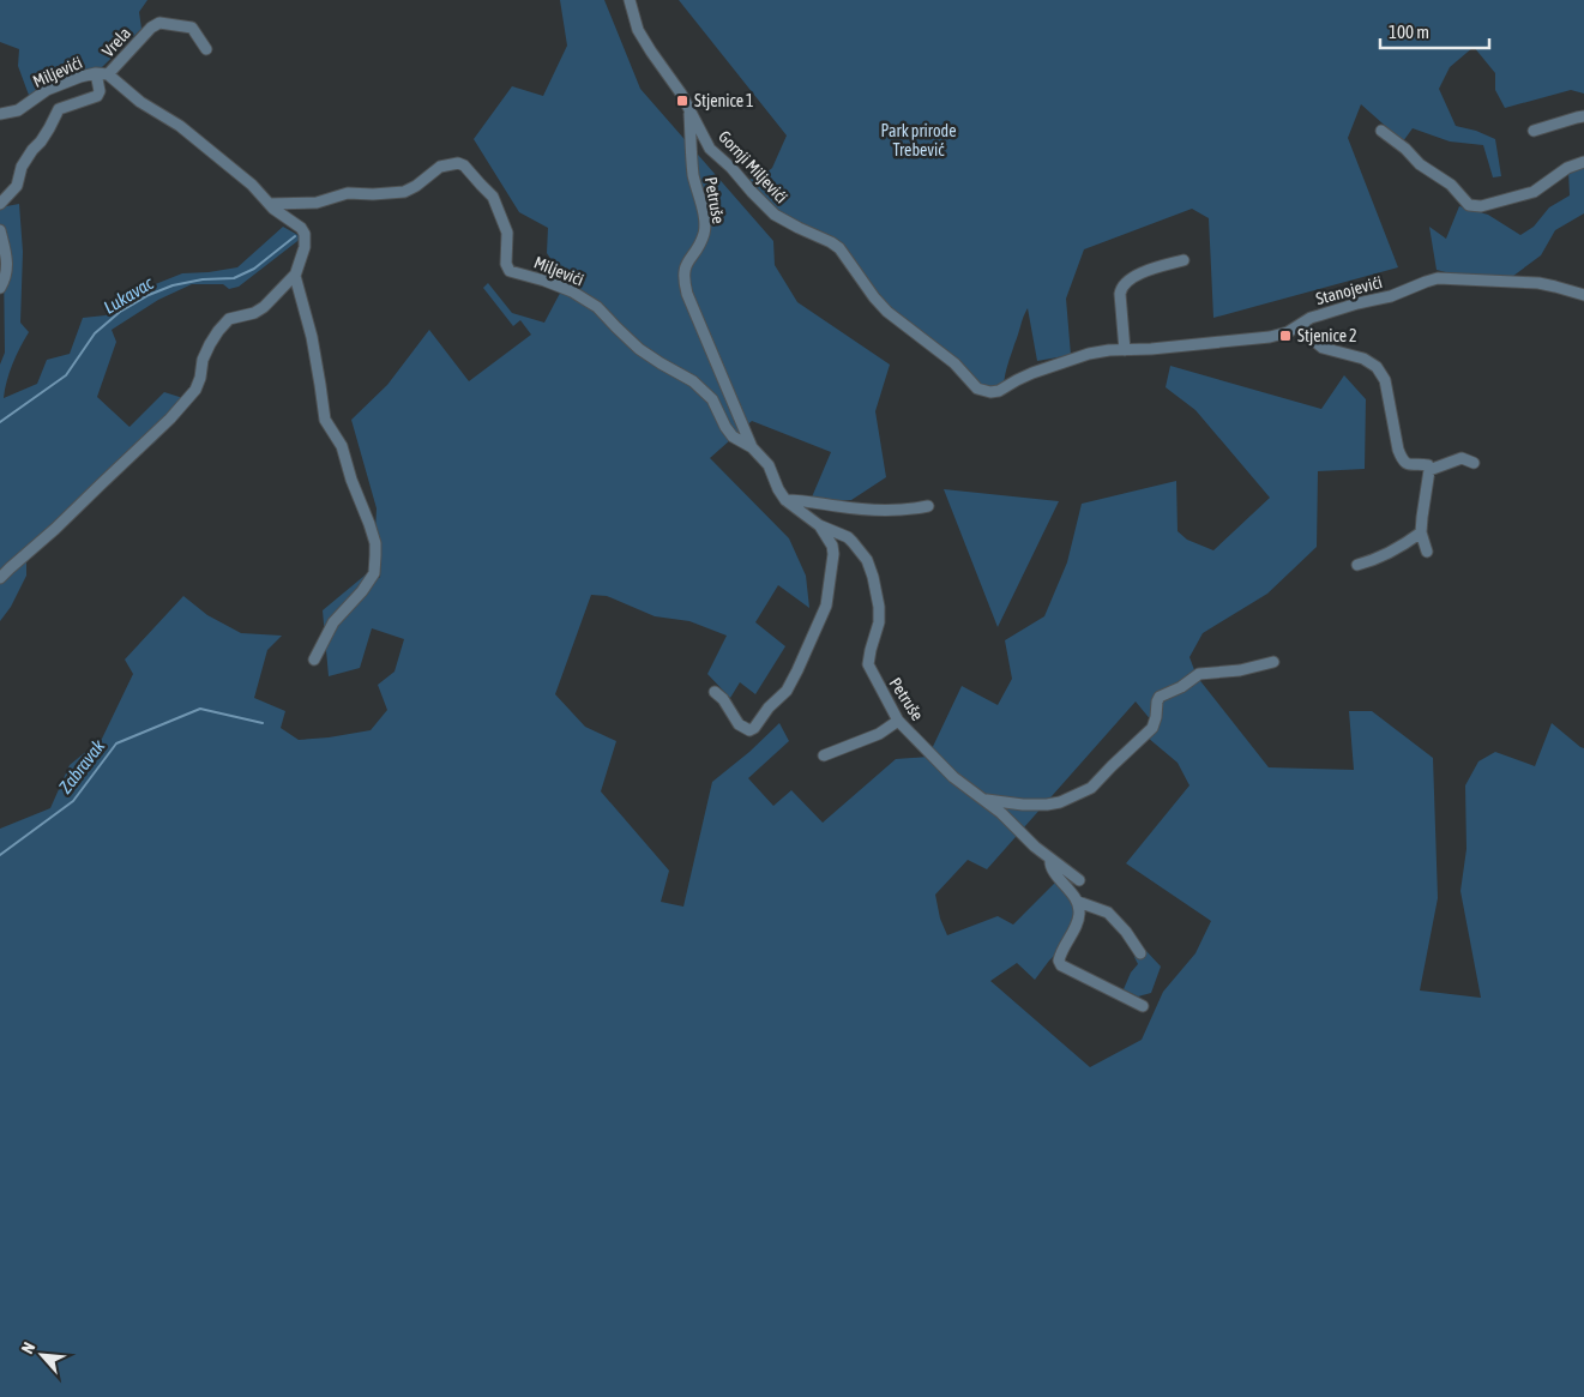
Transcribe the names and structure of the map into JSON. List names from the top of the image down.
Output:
{
  "streets": {
    "street": [
      "Vrela",
      "Miljevići",
      "Gornji Miljevići",
      "Petruše",
      "Stanojevići"
    ]
  },
  "crossings": [
    ["Vrela", "Miljevići"],
    ["Gornji Miljevići", "Petruše"],
    ["Gornji Miljevići", "Stanojevići"]
  ],
  "water": ["Lukavac", "Zabravak"],
  "parks": ["Park prirode Trebević"],
  "places": {
    "transit": ["Stjenice 1", "Stjenice 2"]
  },
  "scale_bar": "100 m",
  "north": "top left"
}
